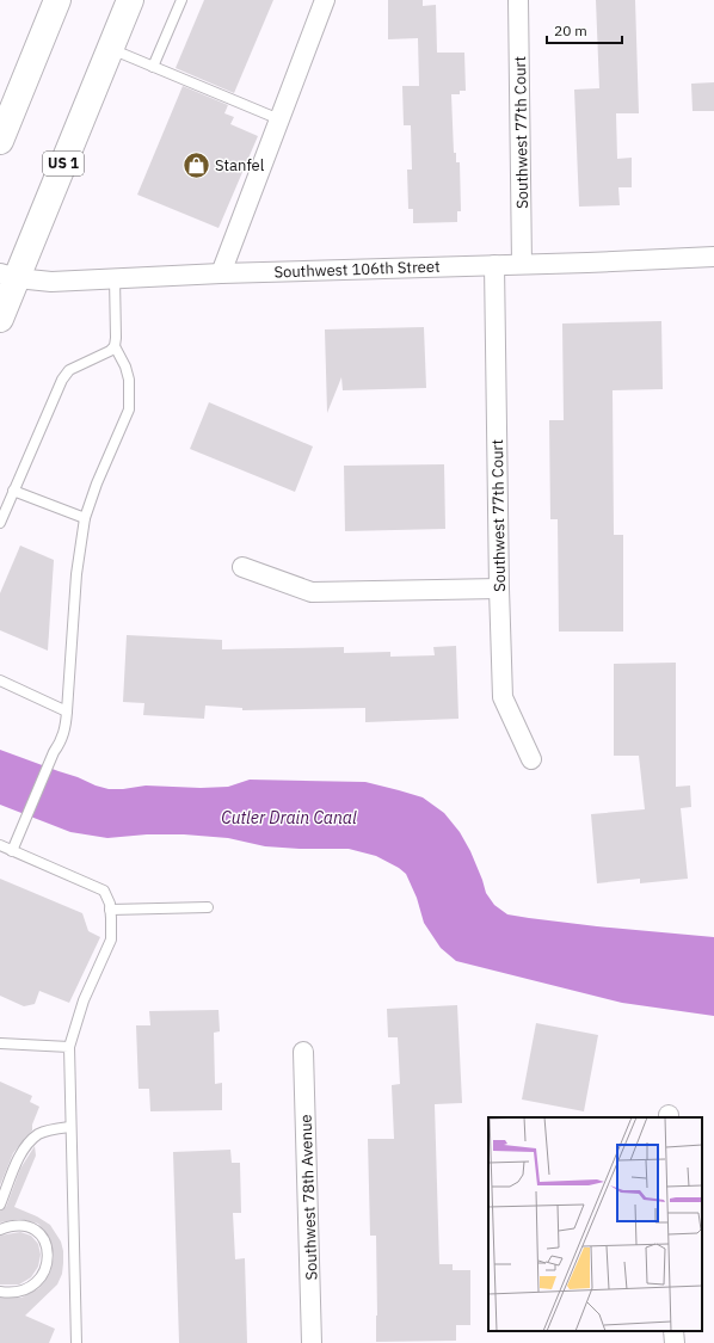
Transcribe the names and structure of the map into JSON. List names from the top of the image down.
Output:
{
  "streets": {
    "highway": ["US 1"],
    "street": ["Southwest 77th Court", "Southwest 106th Street", "Southwest 78th Avenue"]
  },
  "crossings": [
    ["Southwest 77th Court", "Southwest 106th Street"],
    ["US 1", "Southwest 106th Street"]
  ],
  "water": ["Cutler Drain Canal"],
  "places": {
    "shop": ["Stanfel"]
  },
  "scale_bar": "20 m"
}
